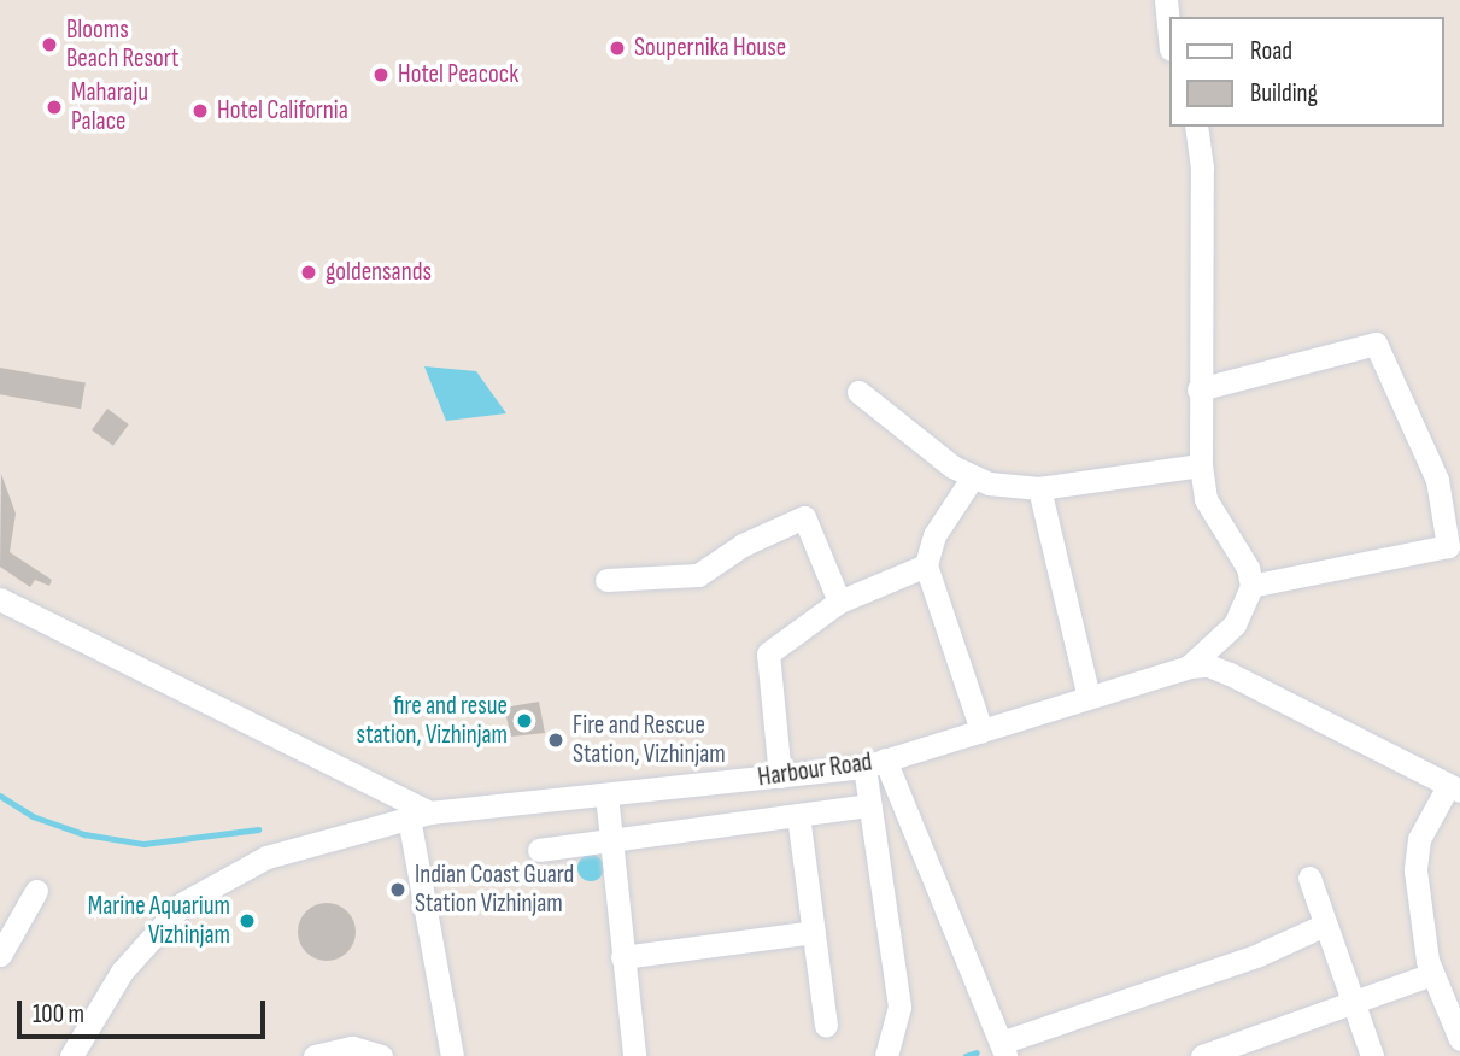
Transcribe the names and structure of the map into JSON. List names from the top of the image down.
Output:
{
  "streets": {
    "street": ["Harbour Road"]
  },
  "places": [
    "Blooms Beach Resort",
    "Soupernika House",
    "Hotel Peacock",
    "Maharaju Palace",
    "Hotel California",
    "goldensands",
    "fire and resue station, Vizhinjam",
    "Fire and Rescue Station, Vizhinjam",
    "Indian Coast Guard Station Vizhinjam",
    "Marine Aquarium Vizhinjam"
  ],
  "legend": ["Road", "Building"],
  "scale_bar": "100 m"
}
